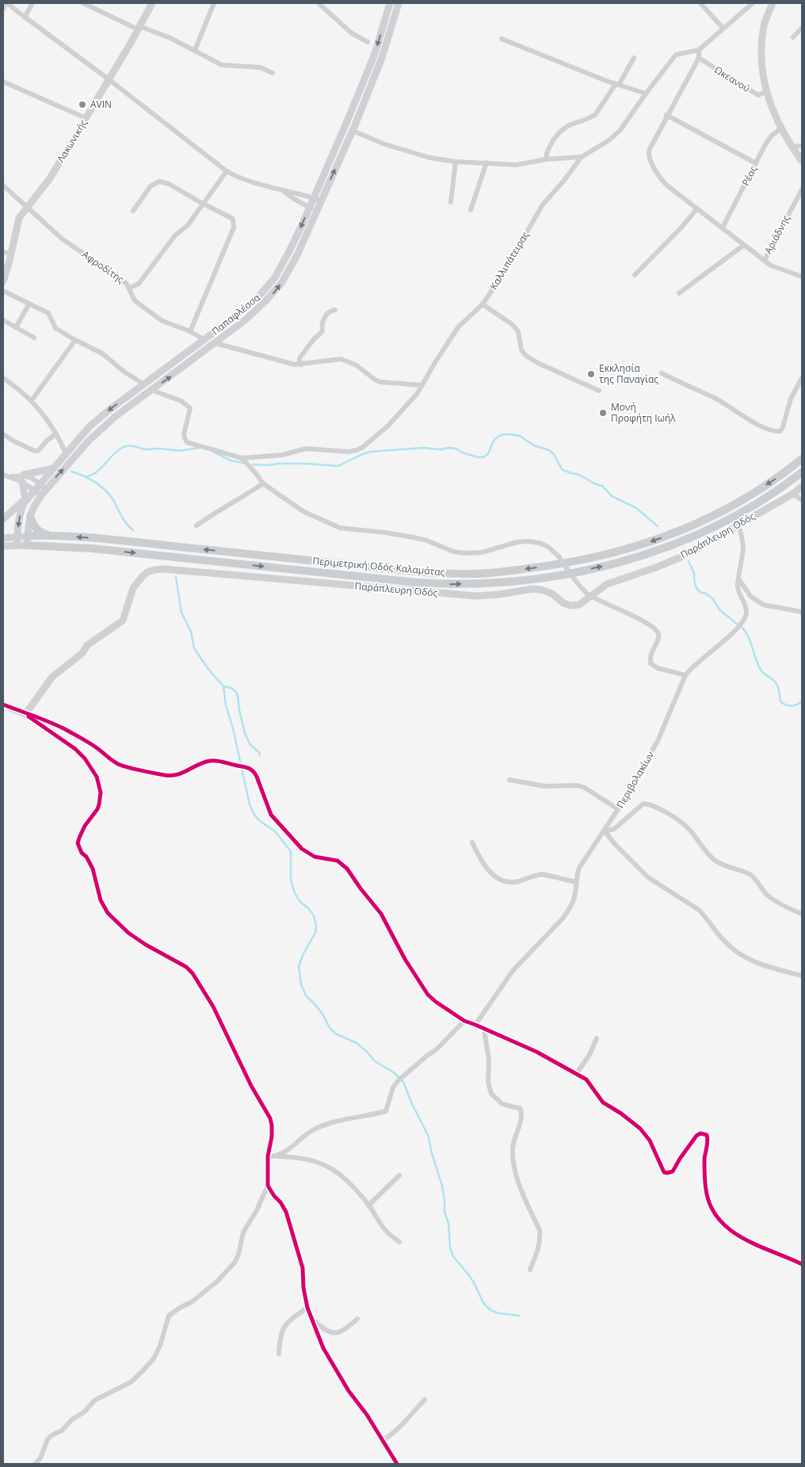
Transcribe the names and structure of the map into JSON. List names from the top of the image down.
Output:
{
  "streets": {
    "main road": ["Παπαφλέσσα", "Περιμετρική Οδός Καλαμάτας"],
    "street": [
      "Ωκεανού",
      "Λακωνικής",
      "Ρέας",
      "Αριάδνης",
      "Καλλιπάτειρας",
      "Αφροδίτης",
      "Παράπλευρη Οδός",
      "Περιβολακίων"
    ]
  },
  "crossings": [
    ["Λακωνικής", "Αφροδίτης"],
    ["Αφροδίτης", "Παπαφλέσσα"],
    ["Παπαφλέσσα", "Περιμετρική Οδός Καλαμάτας"],
    ["Παράπλευρη Οδός", "Περιβολακίων"]
  ],
  "places": ["AVIN", "Εκκλησία της Παναγίας", "Μονή Προφήτη Ιωήλ"]
}
